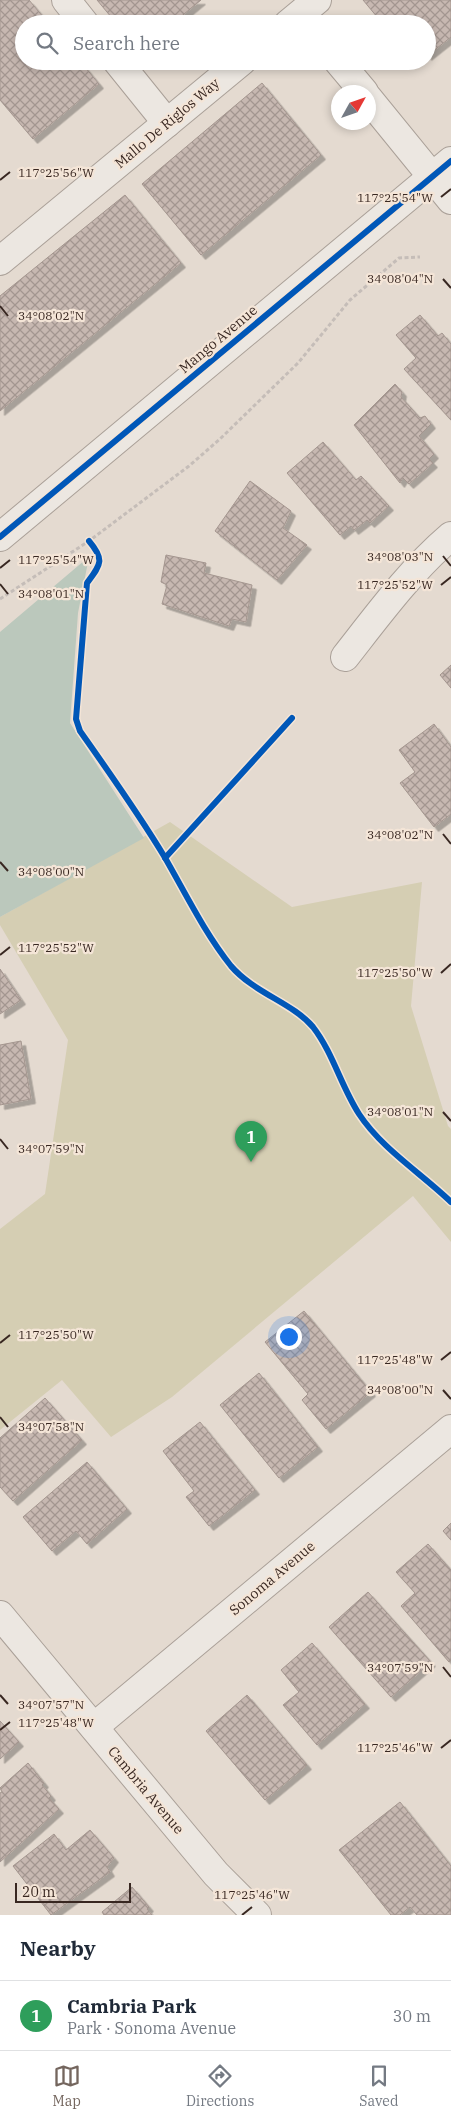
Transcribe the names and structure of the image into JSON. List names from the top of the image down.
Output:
{
  "streets": {
    "street": [
      "Mallo De Riglos Way",
      "Mango Avenue",
      "Sonoma Avenue",
      "Cambria Avenue"
    ]
  },
  "crossings": [
    ["Sonoma Avenue", "Cambria Avenue"]
  ],
  "scale_bar": "20 m",
  "north": "top right",
  "page": {
    "search": "Search here",
    "pins": "1",
    "scale": "20 m",
    "heading": "Nearby",
    "list": [
      {
        "mark": "1",
        "name": "Cambria Park",
        "note": "Park · Sonoma Avenue",
        "value": "30 m"
      }
    ],
    "nav": ["Map", "Directions", "Saved"]
  },
  "coordinates": [
    "117°25'56\"W",
    "117°25'54\"W",
    "34°08'04\"N",
    "34°08'02\"N",
    "34°08'03\"N",
    "117°25'52\"W",
    "34°08'01\"N",
    "34°08'00\"N",
    "117°25'50\"W",
    "34°07'59\"N",
    "117°25'48\"W",
    "34°07'58\"N",
    "34°07'57\"N",
    "117°25'46\"W"
  ]
}
